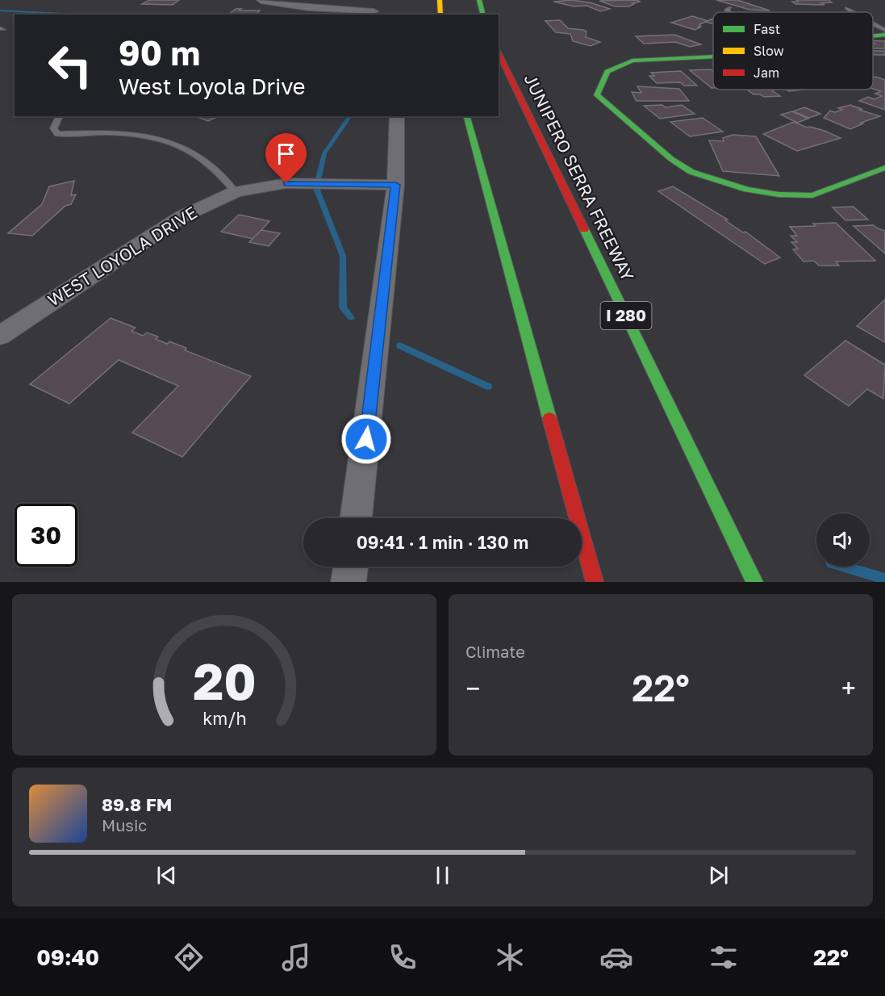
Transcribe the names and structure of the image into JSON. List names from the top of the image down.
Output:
{
  "streets": {
    "main road": ["JUNIPERO SERRA FREEWAY", "I 280"],
    "street": ["WEST LOYOLA DRIVE"]
  },
  "legend": ["Fast", "Slow", "Jam"],
  "page": {
    "turn": ["90 m", "West Loyola Drive"],
    "limit": "30",
    "trip": "09:41 · 1 min · 130 m",
    "tile": "Climate",
    "heat": ["−", "22°", "+"],
    "song": ["89.8 FM", "Music"],
    "tabs": ["09:40", "22°"],
    "gauge": ["20", "km/h"]
  }
}
